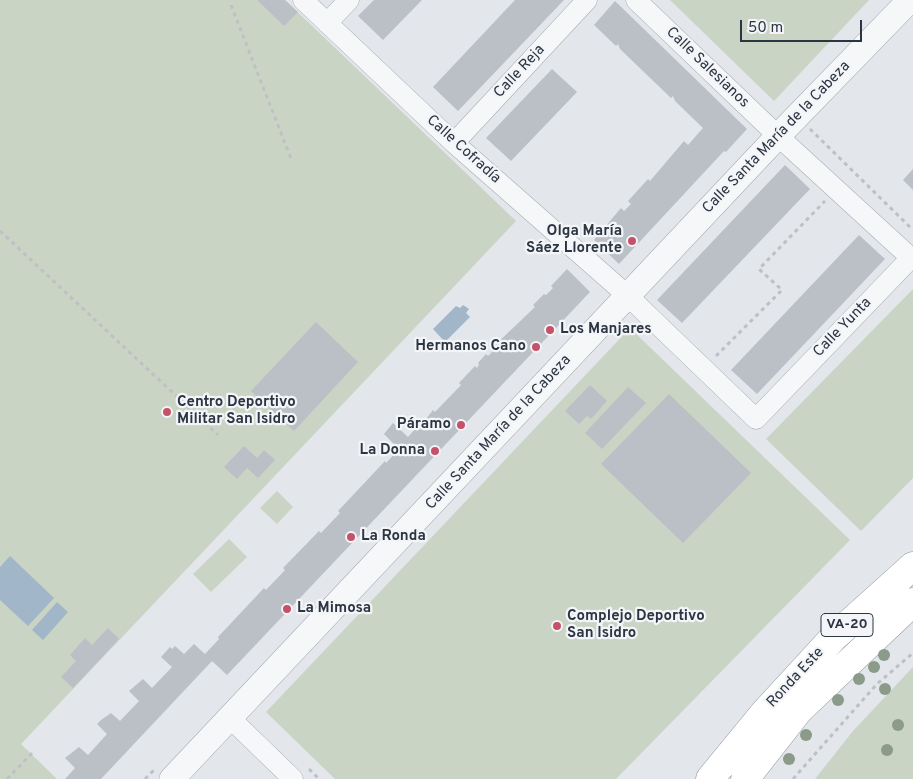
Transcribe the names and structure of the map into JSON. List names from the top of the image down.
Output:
{
  "streets": {
    "highway": ["VA-20", "Ronda Este"],
    "street": [
      "Calle Salesianos",
      "Calle Reja",
      "Calle Santa María de la Cabeza",
      "Calle Cofradía",
      "Calle Yunta"
    ]
  },
  "crossings": [
    ["Calle Salesianos", "Calle Santa María de la Cabeza"],
    ["Calle Salesianos", "Calle Yunta"],
    ["Calle Reja", "Calle Cofradía"],
    ["Calle Santa María de la Cabeza", "Calle Cofradía"],
    ["Calle Santa María de la Cabeza", "Calle Yunta"],
    ["Calle Cofradía", "Calle Yunta"]
  ],
  "places": [
    "Olga María Sáez Llorente",
    "Los Manjares",
    "Hermanos Cano",
    "Centro Deportivo Militar San Isidro",
    "Páramo",
    "La Donna",
    "La Ronda",
    "La Mimosa",
    "Complejo Deportivo San Isidro"
  ],
  "scale_bar": "50 m"
}
